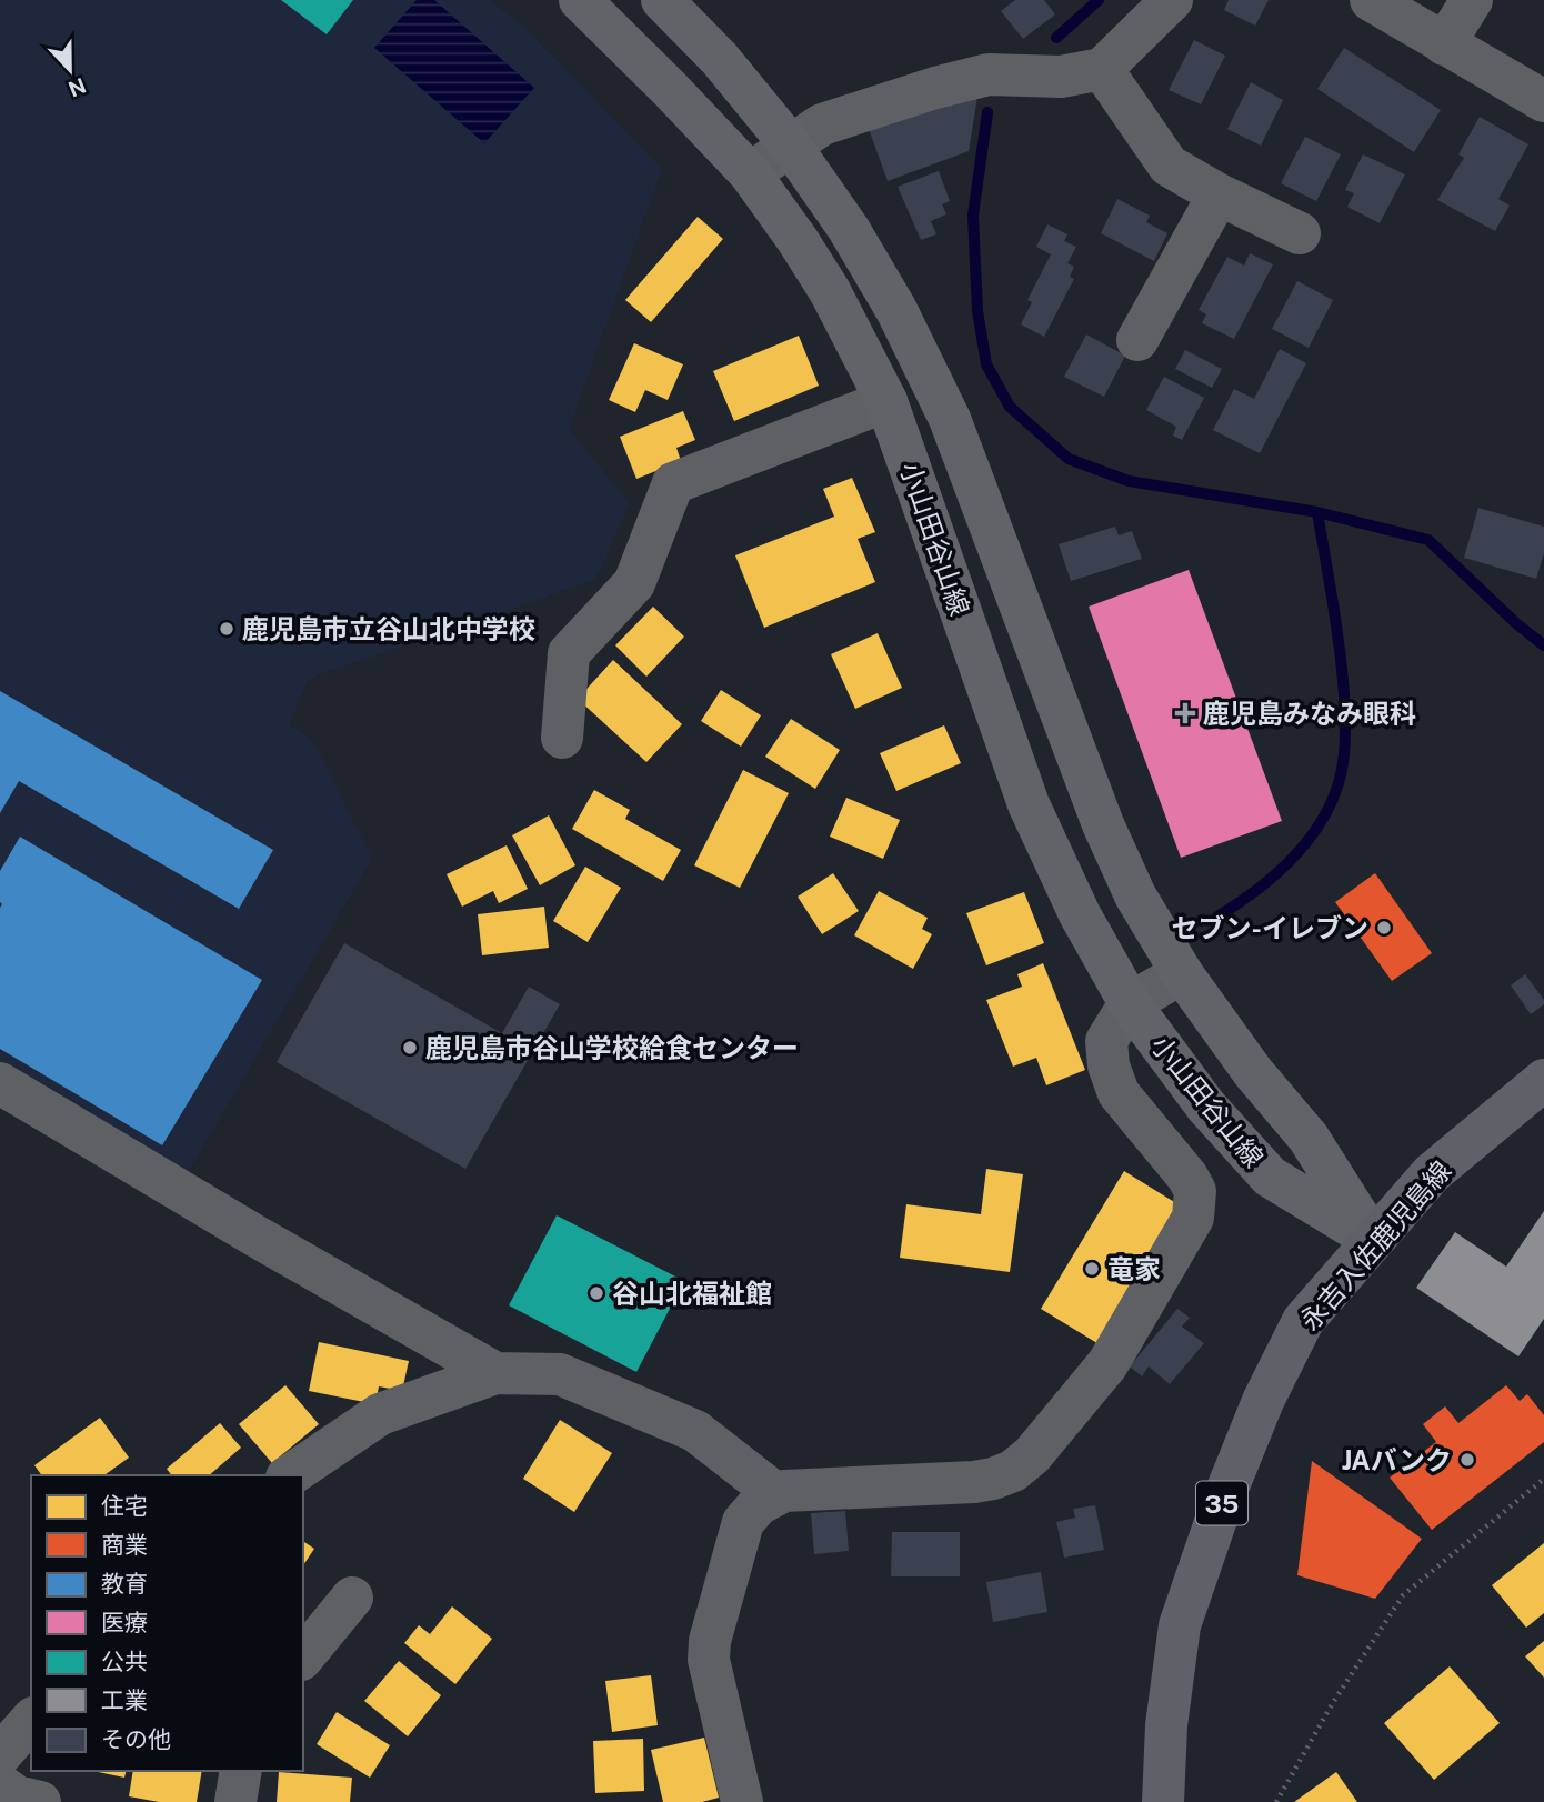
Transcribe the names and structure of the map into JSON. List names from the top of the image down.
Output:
{
  "streets": {
    "main road": ["小山田谷山線", "永吉入佐鹿児島線", "35"]
  },
  "crossings": [
    ["小山田谷山線", "永吉入佐鹿児島線"]
  ],
  "places": {
    "other": [
      "鹿児島市立谷山北中学校",
      "セブン-イレブン",
      "鹿児島市谷山学校給食センター",
      "竜家",
      "谷山北福祉館",
      "JAバンク"
    ],
    "health": ["鹿児島みなみ眼科"]
  },
  "legend": [
    "住宅",
    "商業",
    "教育",
    "医療",
    "公共",
    "工業",
    "その他"
  ],
  "north": "bottom"
}
